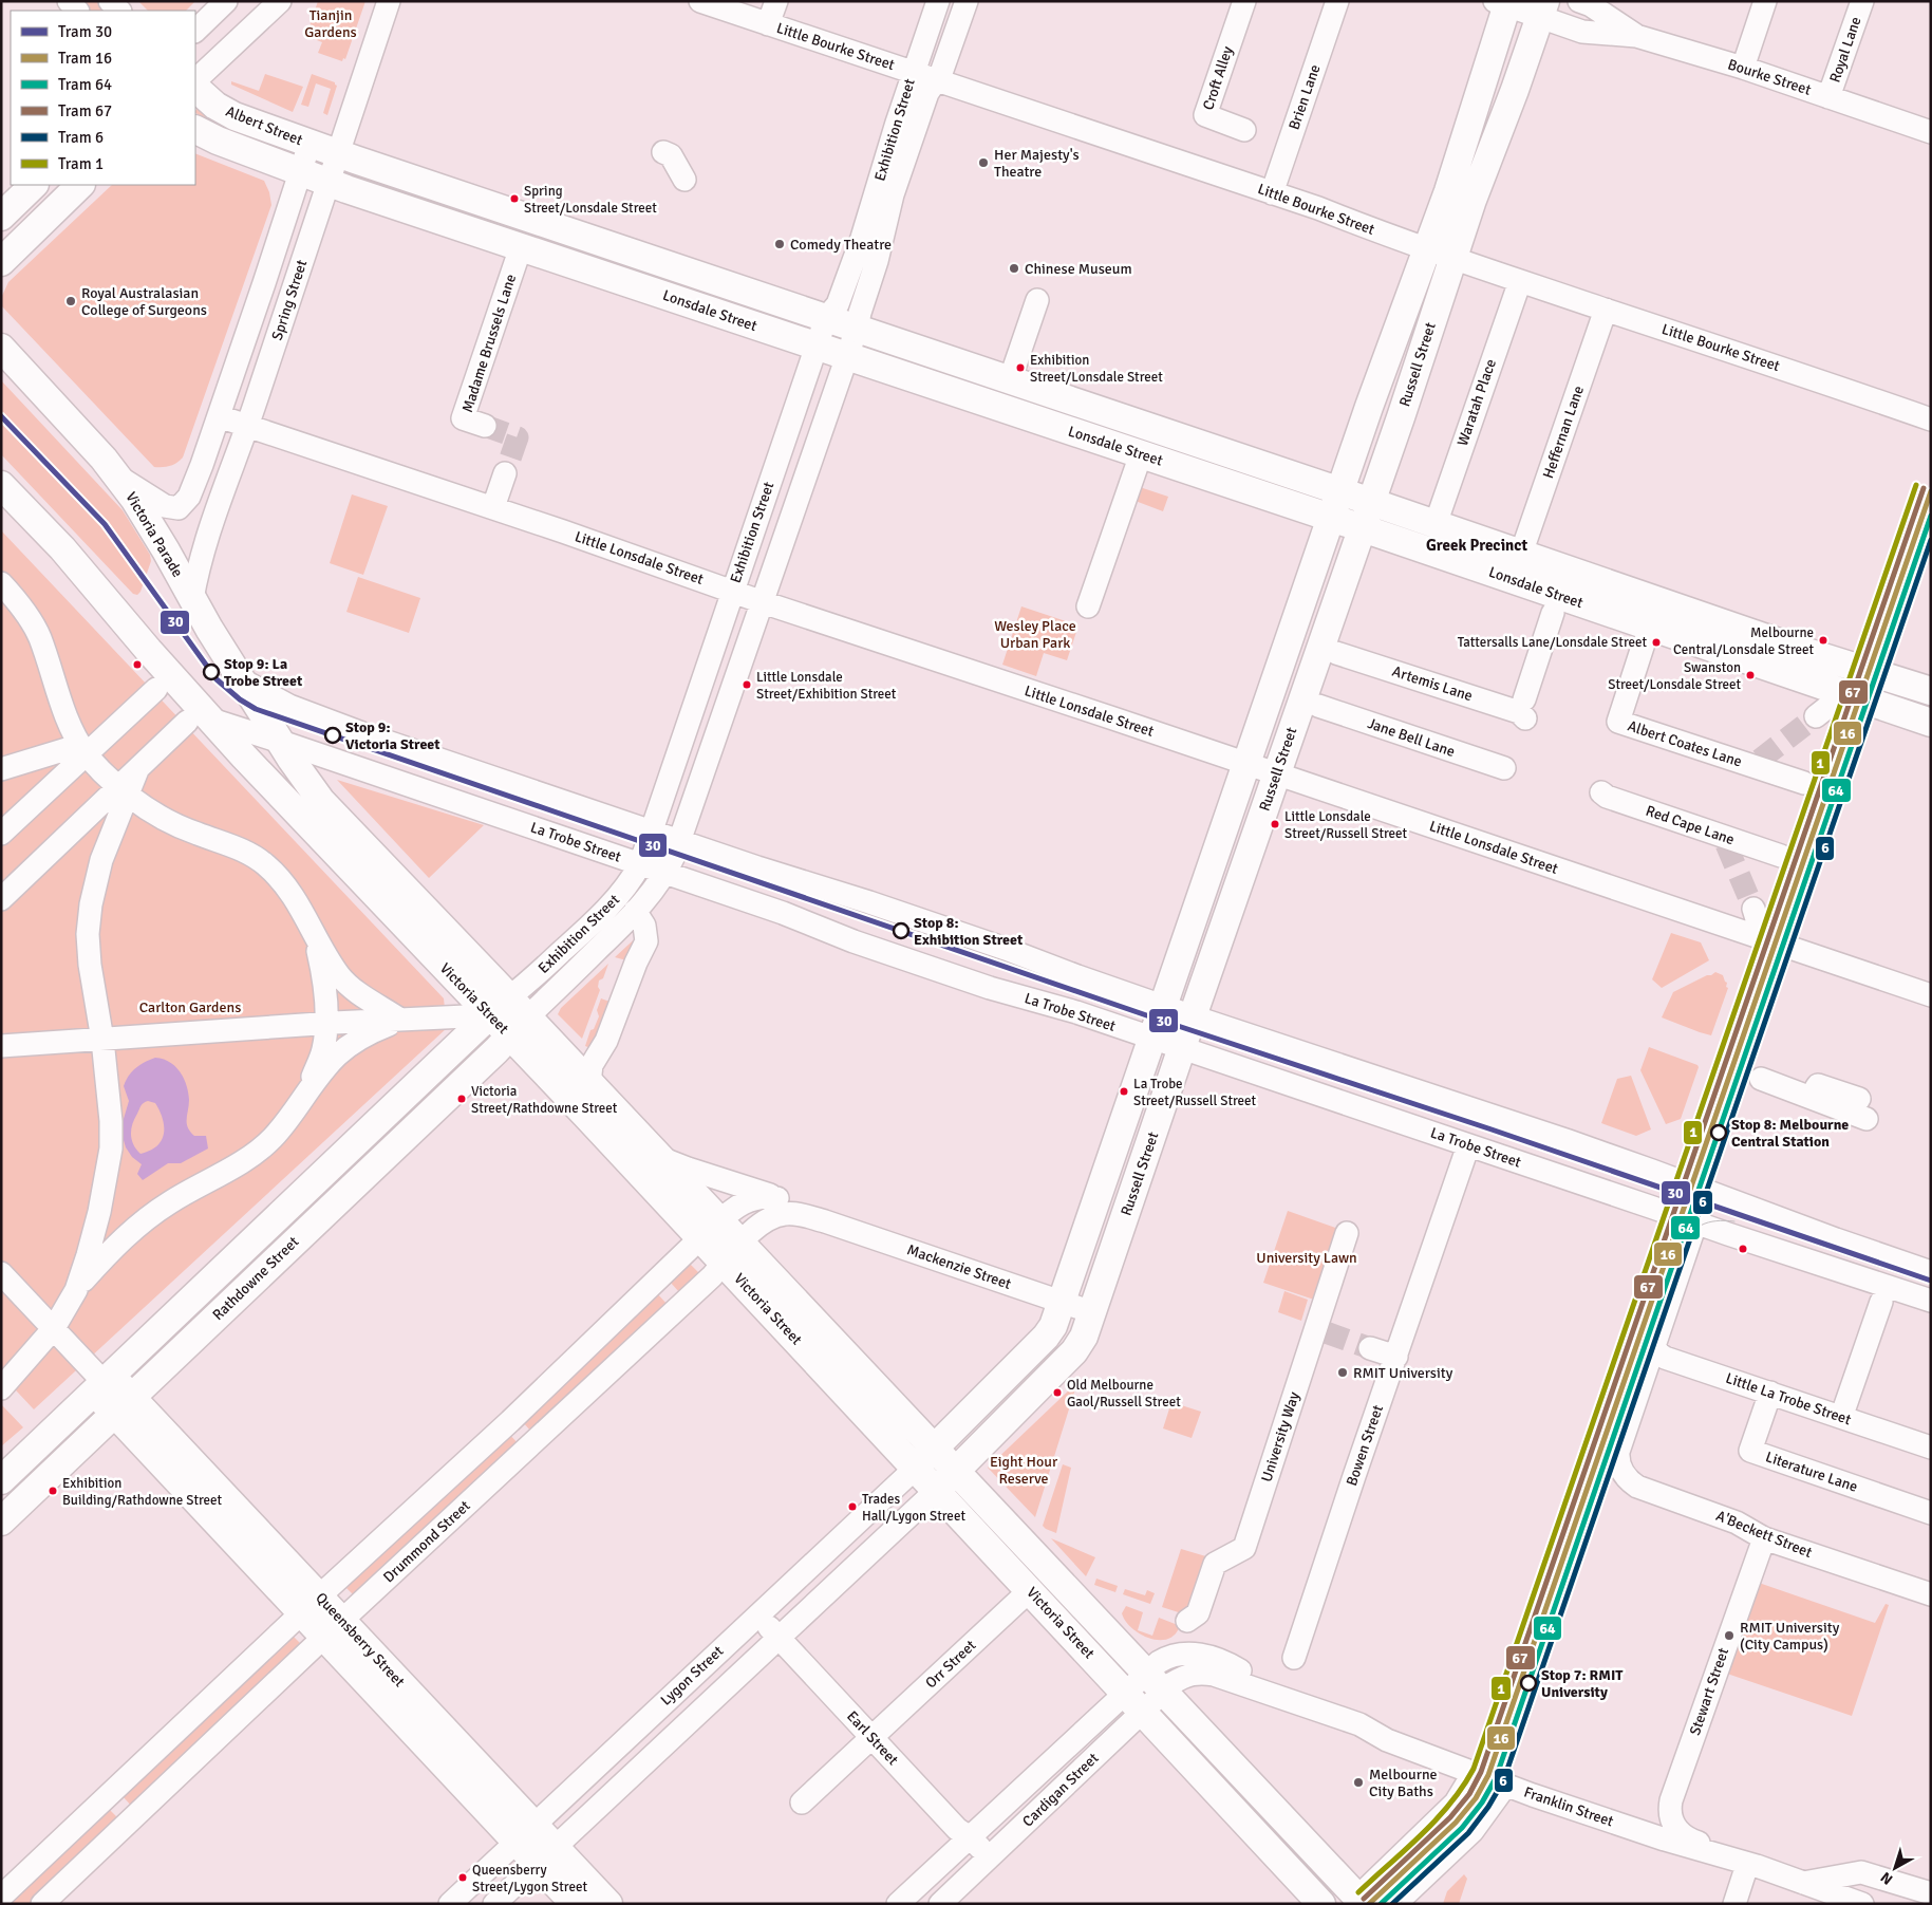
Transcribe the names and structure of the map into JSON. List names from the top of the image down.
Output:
{
  "streets": {
    "main road": [
      "Albert Street",
      "Lonsdale Street",
      "Russell Street",
      "Victoria Parade",
      "Victoria Street",
      "Rathdowne Street",
      "Queensberry Street"
    ],
    "street": [
      "Little Bourke Street",
      "Royal Lane",
      "Bourke Street",
      "Croft Alley",
      "Brien Lane",
      "Exhibition Street",
      "Spring Street",
      "Madame Brussels Lane",
      "Waratah Place",
      "Heffernan Lane",
      "Little Lonsdale Street",
      "Artemis Lane",
      "Jane Bell Lane",
      "Albert Coates Lane",
      "Red Cape Lane",
      "La Trobe Street",
      "Mackenzie Street",
      "Little La Trobe Street",
      "University Way",
      "Bowen Street",
      "Literature Lane",
      "A'Beckett Street",
      "Drummond Street",
      "Orr Street",
      "Lygon Street",
      "Stewart Street",
      "Earl Street",
      "Cardigan Street",
      "Franklin Street"
    ]
  },
  "crossings": [
    ["Little Bourke Street", "Brien Lane"],
    ["Little Bourke Street", "Exhibition Street"],
    ["Little Bourke Street", "Russell Street"],
    ["Little Bourke Street", "Waratah Place"],
    ["Little Bourke Street", "Heffernan Lane"],
    ["Royal Lane", "Bourke Street"],
    ["Bourke Street", "Russell Street"],
    ["Albert Street", "Spring Street"],
    ["Albert Street", "Lonsdale Street"],
    ["Exhibition Street", "Lonsdale Street"],
    ["Exhibition Street", "Little Lonsdale Street"],
    ["Exhibition Street", "La Trobe Street"],
    ["Exhibition Street", "Victoria Street"],
    ["Exhibition Street", "Rathdowne Street"],
    ["Spring Street", "Lonsdale Street"],
    ["Spring Street", "Victoria Parade"],
    ["Spring Street", "Little Lonsdale Street"],
    ["Lonsdale Street", "Madame Brussels Lane"],
    ["Lonsdale Street", "Russell Street"],
    ["Lonsdale Street", "Waratah Place"],
    ["Lonsdale Street", "Heffernan Lane"],
    ["Russell Street", "Little Lonsdale Street"],
    ["Russell Street", "La Trobe Street"],
    ["Russell Street", "Victoria Street"],
    ["Russell Street", "Mackenzie Street"],
    ["Russell Street", "Lygon Street"],
    ["Victoria Parade", "La Trobe Street"],
    ["Victoria Parade", "Victoria Street"],
    ["La Trobe Street", "Victoria Street"],
    ["La Trobe Street", "Bowen Street"],
    ["Victoria Street", "Mackenzie Street"],
    ["Victoria Street", "Rathdowne Street"],
    ["Victoria Street", "Drummond Street"],
    ["Victoria Street", "Orr Street"],
    ["Victoria Street", "Lygon Street"],
    ["Victoria Street", "Cardigan Street"],
    ["Victoria Street", "Franklin Street"],
    ["Mackenzie Street", "Drummond Street"],
    ["Rathdowne Street", "Queensberry Street"],
    ["Little La Trobe Street", "Literature Lane"],
    ["Little La Trobe Street", "A'Beckett Street"],
    ["A'Beckett Street", "Stewart Street"],
    ["Drummond Street", "Queensberry Street"],
    ["Queensberry Street", "Lygon Street"],
    ["Orr Street", "Earl Street"],
    ["Lygon Street", "Earl Street"],
    ["Stewart Street", "Franklin Street"],
    ["Earl Street", "Cardigan Street"],
    ["Cardigan Street", "Franklin Street"]
  ],
  "districts": ["Greek Precinct"],
  "parks": [
    "Tianjin Gardens",
    "Wesley Place Urban Park",
    "Carlton Gardens",
    "University Lawn",
    "Eight Hour Reserve"
  ],
  "places": [
    "Her Majesty's Theatre",
    "Spring Street/Lonsdale Street",
    "Comedy Theatre",
    "Chinese Museum",
    "Royal Australasian College of Surgeons",
    "Exhibition Street/Lonsdale Street",
    "Melbourne Central/Lonsdale Street",
    "Tattersalls Lane/Lonsdale Street",
    "Stop 9: La Trobe Street",
    "Swanston Street/Lonsdale Street",
    "Little Lonsdale Street/Exhibition Street",
    "Stop 9: Victoria Street",
    "Little Lonsdale Street/Russell Street",
    "Stop 8: Exhibition Street",
    "La Trobe Street/Russell Street",
    "Victoria Street/Rathdowne Street",
    "Stop 8: Melbourne Central Station",
    "RMIT University",
    "Old Melbourne Gaol/Russell Street",
    "Exhibition Building/Rathdowne Street",
    "Trades Hall/Lygon Street",
    "RMIT University (City Campus)",
    "Stop 7: RMIT University",
    "Melbourne City Baths",
    "Queensberry Street/Lygon Street"
  ],
  "lines": [
    "tram line 30",
    "tram line 1",
    "tram line 67",
    "tram line 16",
    "tram line 64",
    "tram line 6"
  ],
  "legend": [
    "Tram 30",
    "Tram 16",
    "Tram 64",
    "Tram 67",
    "Tram 6",
    "Tram 1"
  ],
  "north": "bottom left"
}
